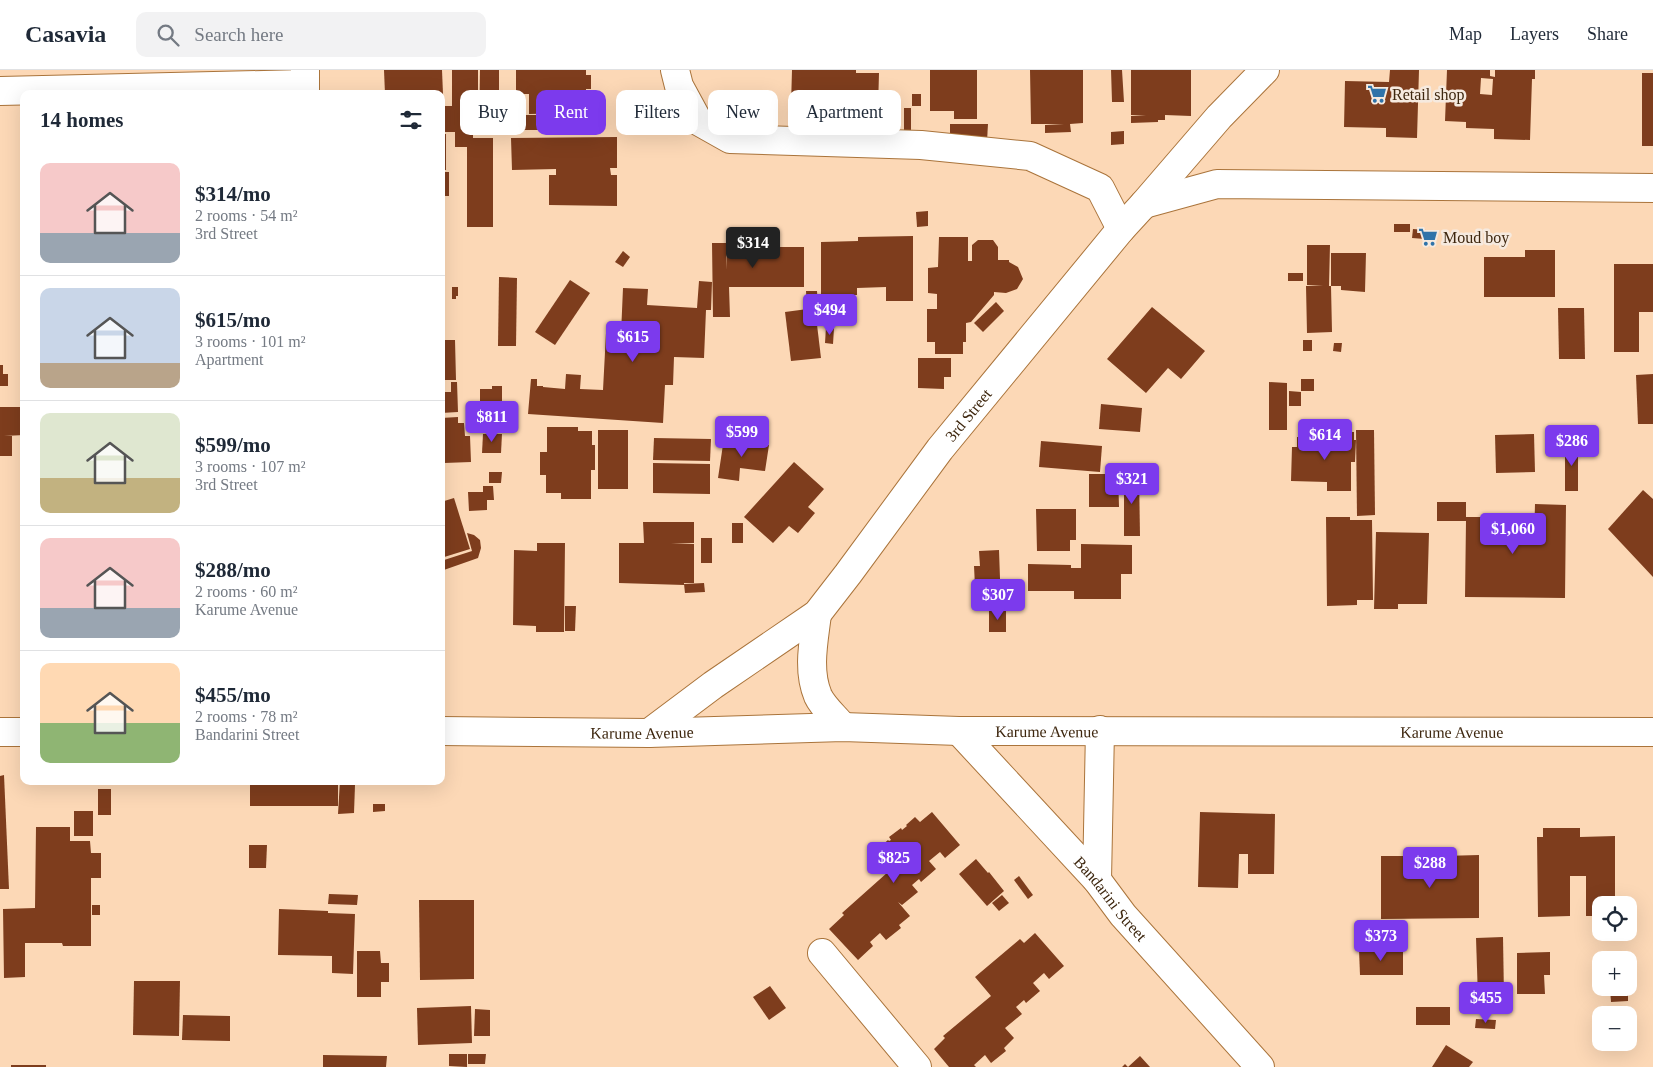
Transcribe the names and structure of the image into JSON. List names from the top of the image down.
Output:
{
  "streets": {
    "street": ["3rd Street", "Karume Avenue", "Bandarini Street"]
  },
  "crossings": [
    ["3rd Street", "Karume Avenue"],
    ["Karume Avenue", "Bandarini Street"]
  ],
  "places": {
    "supermarket": ["Retail shop", "Moud boy"]
  },
  "page": {
    "header": "Casavia",
    "search": "Search here",
    "nav": ["Map", "Layers", "Share"],
    "chip": [
      "Buy",
      "Rent",
      "Filters",
      "New",
      "Apartment"
    ],
    "heading": "14 homes",
    "list": [
      {
        "name": "$314/mo",
        "note": "2 rooms · 54 m² · 3rd Street"
      },
      {
        "name": "$615/mo",
        "note": "3 rooms · 101 m² · Apartment"
      },
      {
        "name": "$599/mo",
        "note": "3 rooms · 107 m² · 3rd Street"
      },
      {
        "name": "$288/mo",
        "note": "2 rooms · 60 m² · Karume Avenue"
      },
      {
        "name": "$455/mo",
        "note": "2 rooms · 78 m² · Bandarini Street"
      }
    ],
    "price": [
      "$314",
      "$494",
      "$615",
      "$811",
      "$599",
      "$614",
      "$286",
      "$321",
      "$1,060",
      "$307",
      "$825",
      "$288",
      "$373",
      "$455"
    ],
    "map_buttons": ["+", "−"]
  }
}
